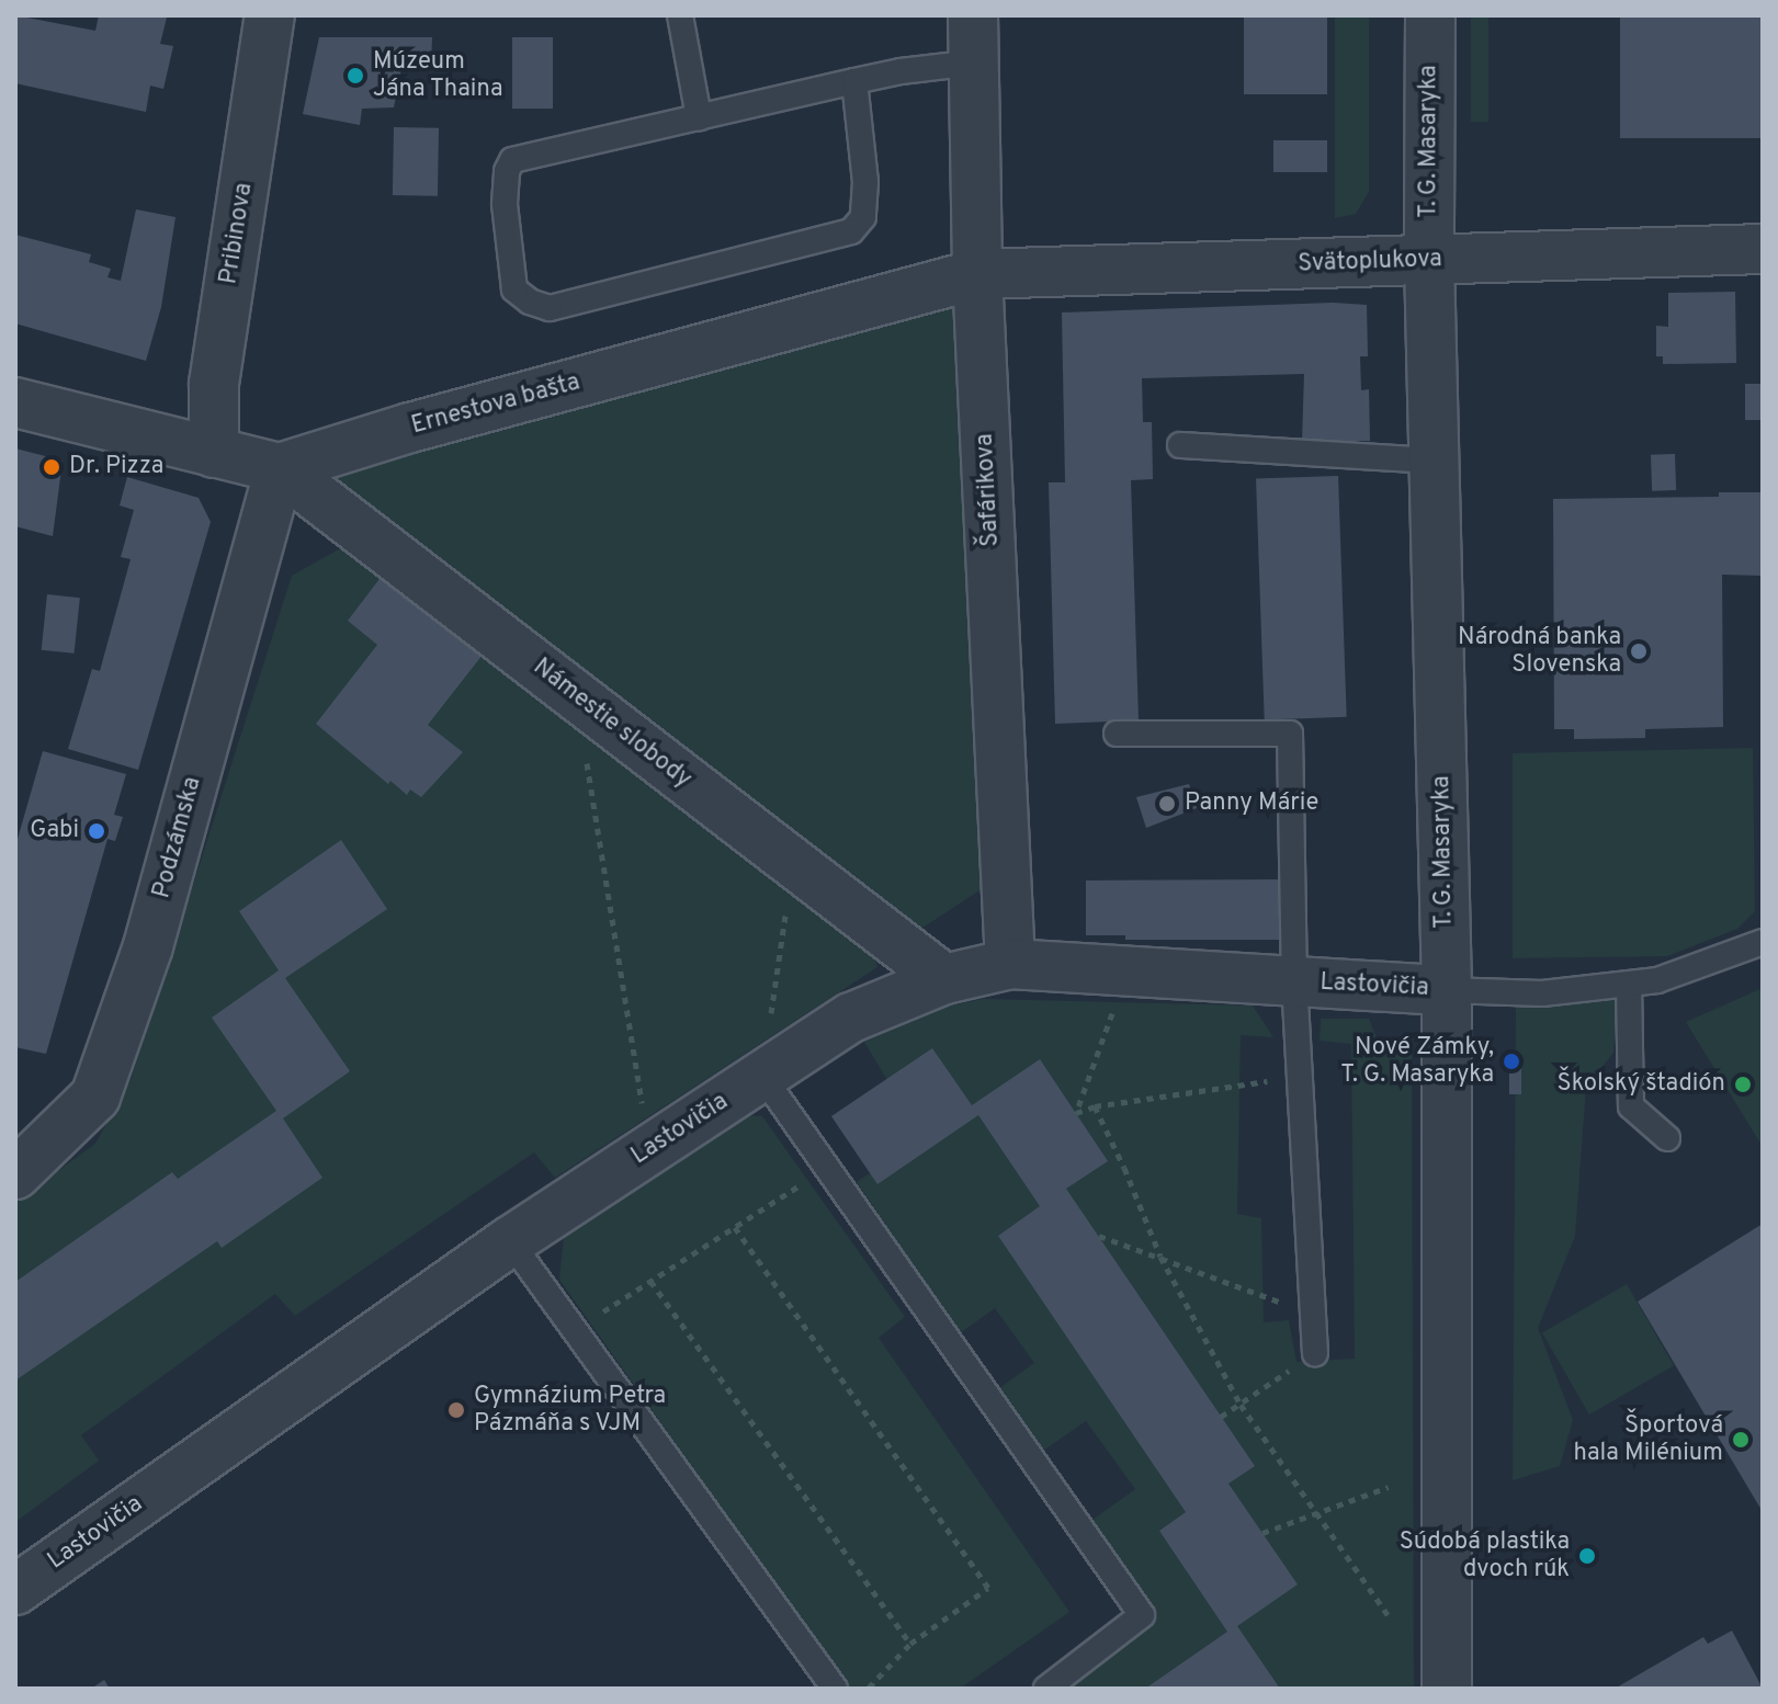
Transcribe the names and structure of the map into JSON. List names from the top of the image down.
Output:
{
  "streets": {
    "street": [
      "T. G. Masaryka",
      "Pribinova",
      "Svätoplukova",
      "Ernestova bašta",
      "Šafárikova",
      "Námestie slobody",
      "Podzámska",
      "Lastovičia"
    ]
  },
  "crossings": [
    ["T. G. Masaryka", "Svätoplukova"],
    ["T. G. Masaryka", "Lastovičia"],
    ["Svätoplukova", "Ernestova bašta"],
    ["Svätoplukova", "Šafárikova"],
    ["Ernestova bašta", "Šafárikova"],
    ["Ernestova bašta", "Námestie slobody"],
    ["Ernestova bašta", "Podzámska"],
    ["Šafárikova", "Lastovičia"],
    ["Námestie slobody", "Podzámska"],
    ["Námestie slobody", "Lastovičia"]
  ],
  "places": [
    "Múzeum Jána Thaina",
    "Dr. Pizza",
    "Národná banka Slovenska",
    "Panny Márie",
    "Gabi",
    "Nové Zámky, T. G. Masaryka",
    "Školský štadión",
    "Gymnázium Petra Pázmáňa s VJM",
    "Športová hala Milénium",
    "Súdobá plastika dvoch rúk"
  ]
}
